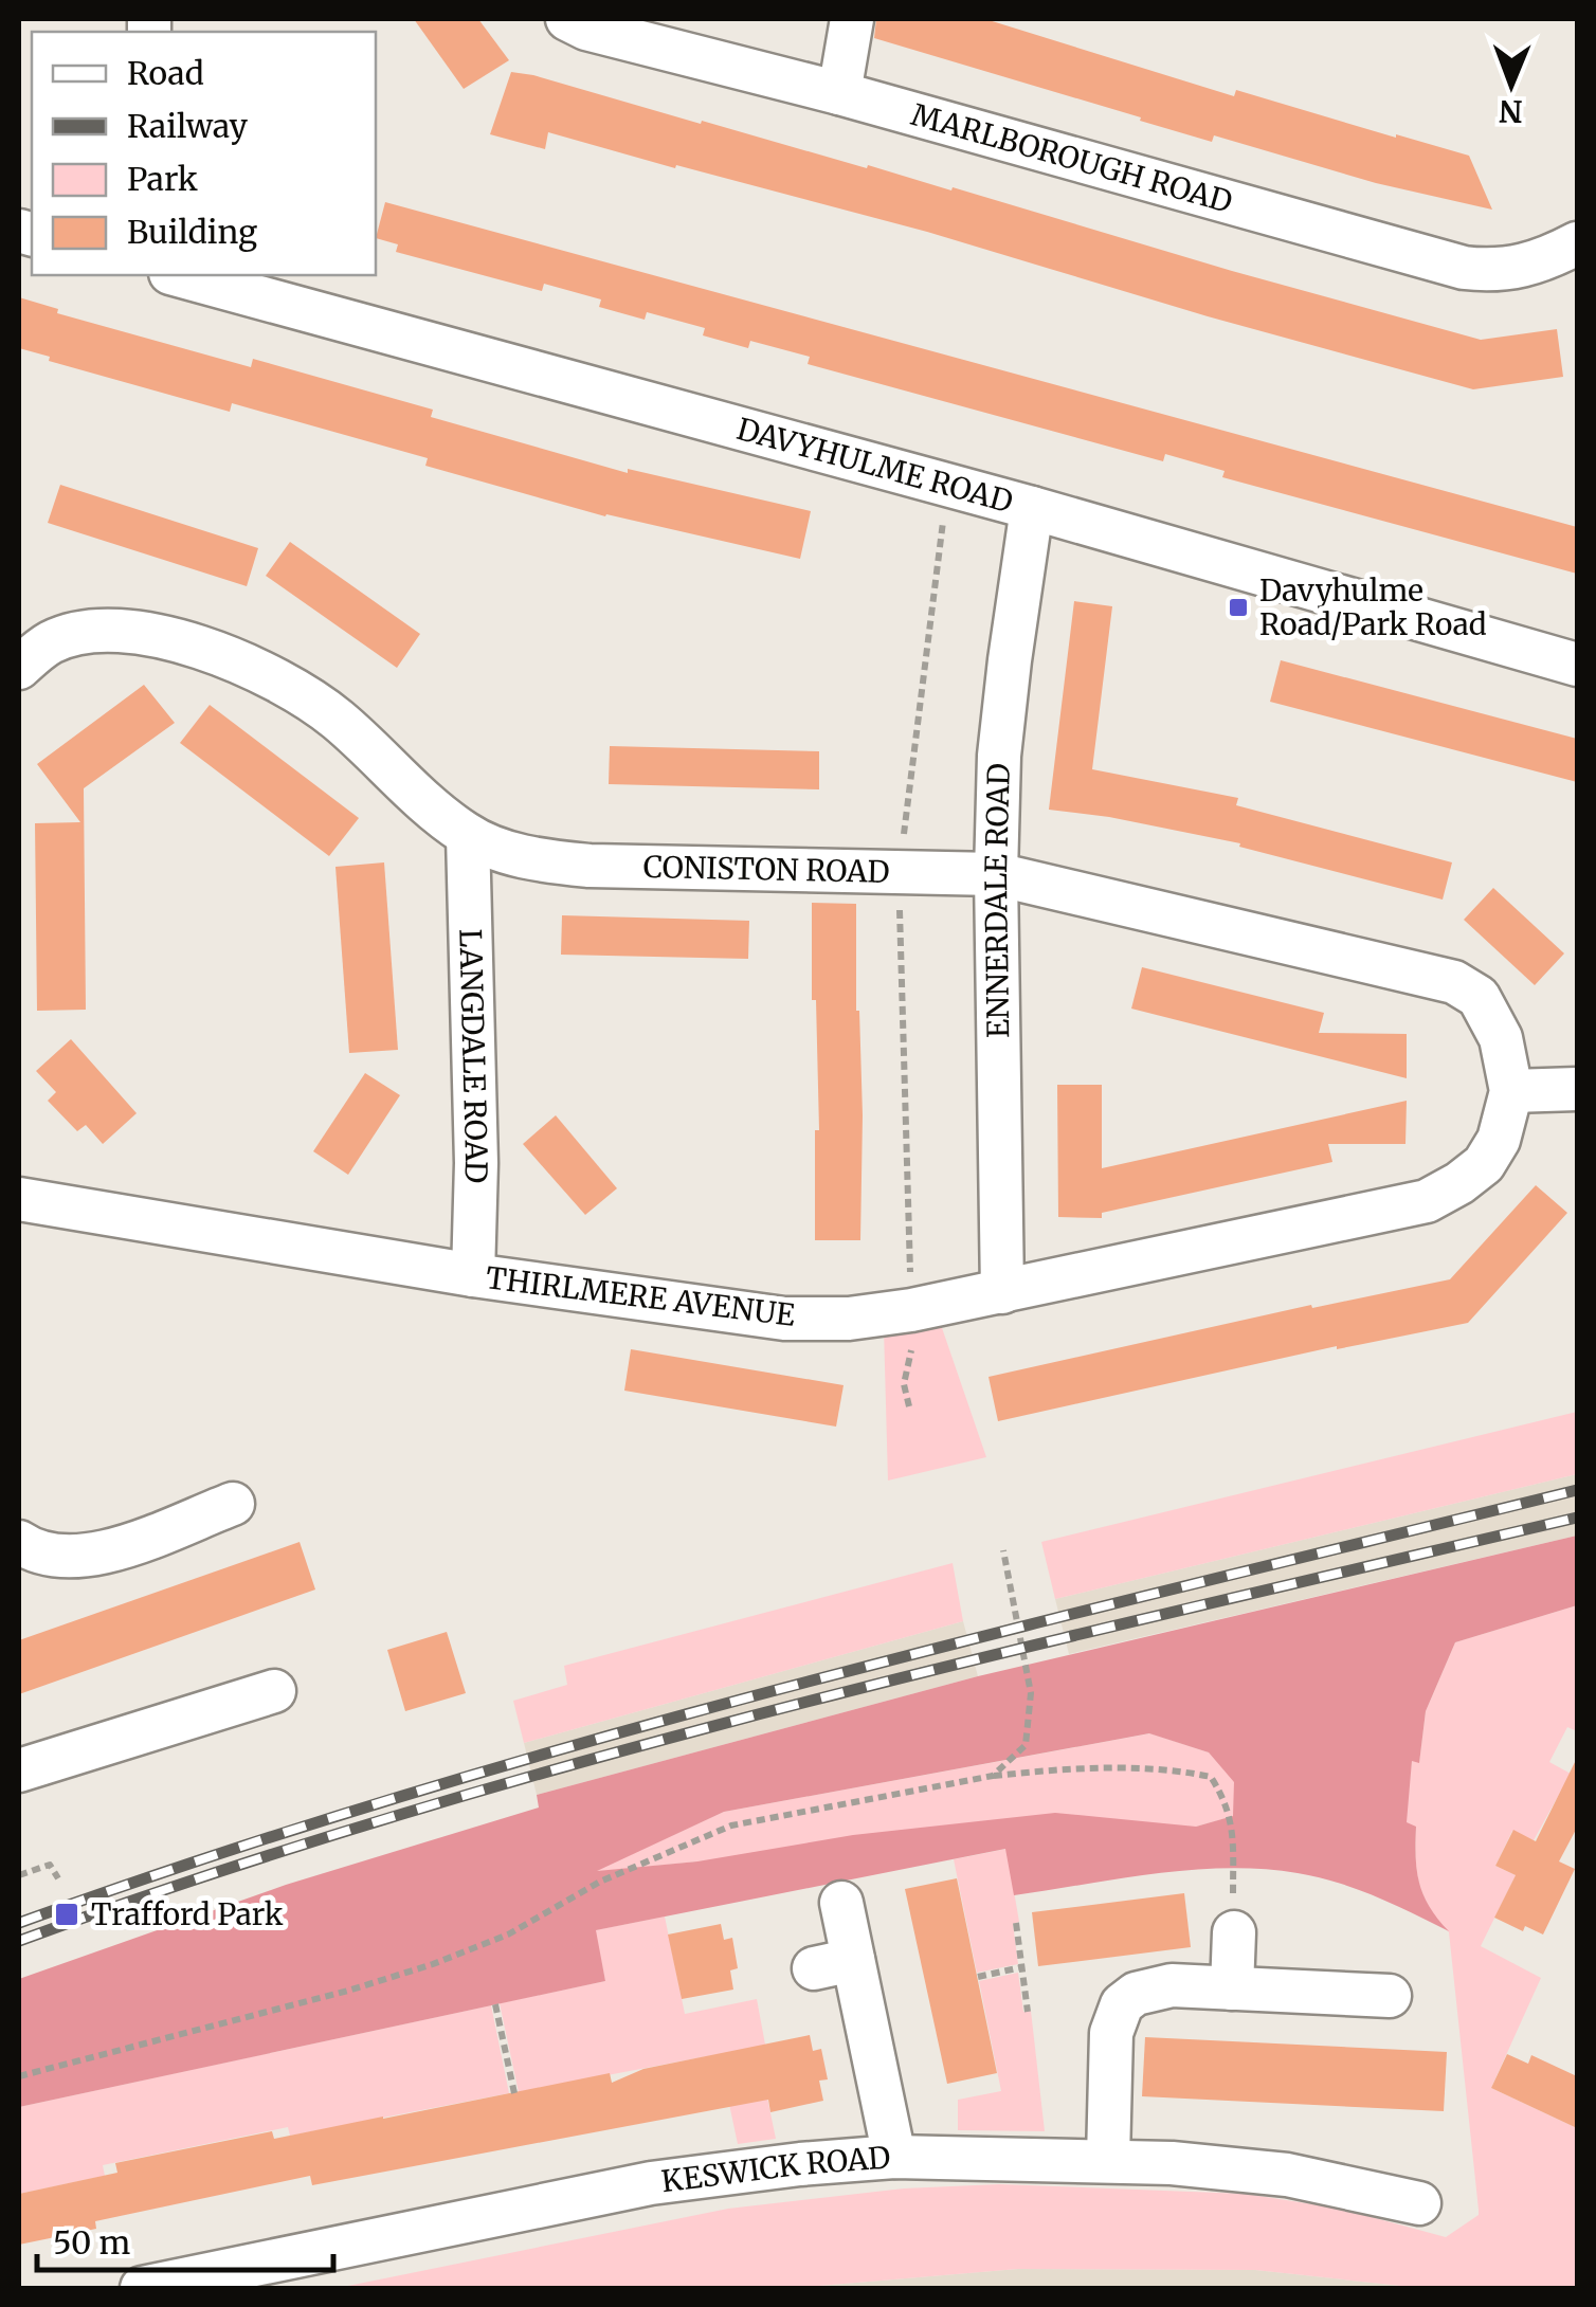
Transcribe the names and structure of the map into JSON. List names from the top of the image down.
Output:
{
  "streets": {
    "street": [
      "MARLBOROUGH ROAD",
      "DAVYHULME ROAD",
      "CONISTON ROAD",
      "ENNERDALE ROAD",
      "LANGDALE ROAD",
      "THIRLMERE AVENUE",
      "KESWICK ROAD"
    ]
  },
  "crossings": [
    ["DAVYHULME ROAD", "ENNERDALE ROAD"],
    ["CONISTON ROAD", "ENNERDALE ROAD"],
    ["CONISTON ROAD", "LANGDALE ROAD"],
    ["CONISTON ROAD", "THIRLMERE AVENUE"],
    ["ENNERDALE ROAD", "THIRLMERE AVENUE"],
    ["LANGDALE ROAD", "THIRLMERE AVENUE"]
  ],
  "places": {
    "transit": ["Davyhulme Road/Park Road", "Trafford Park"]
  },
  "legend": [
    "Road",
    "Railway",
    "Park",
    "Building"
  ],
  "scale_bar": "50 m",
  "north": "bottom"
}
